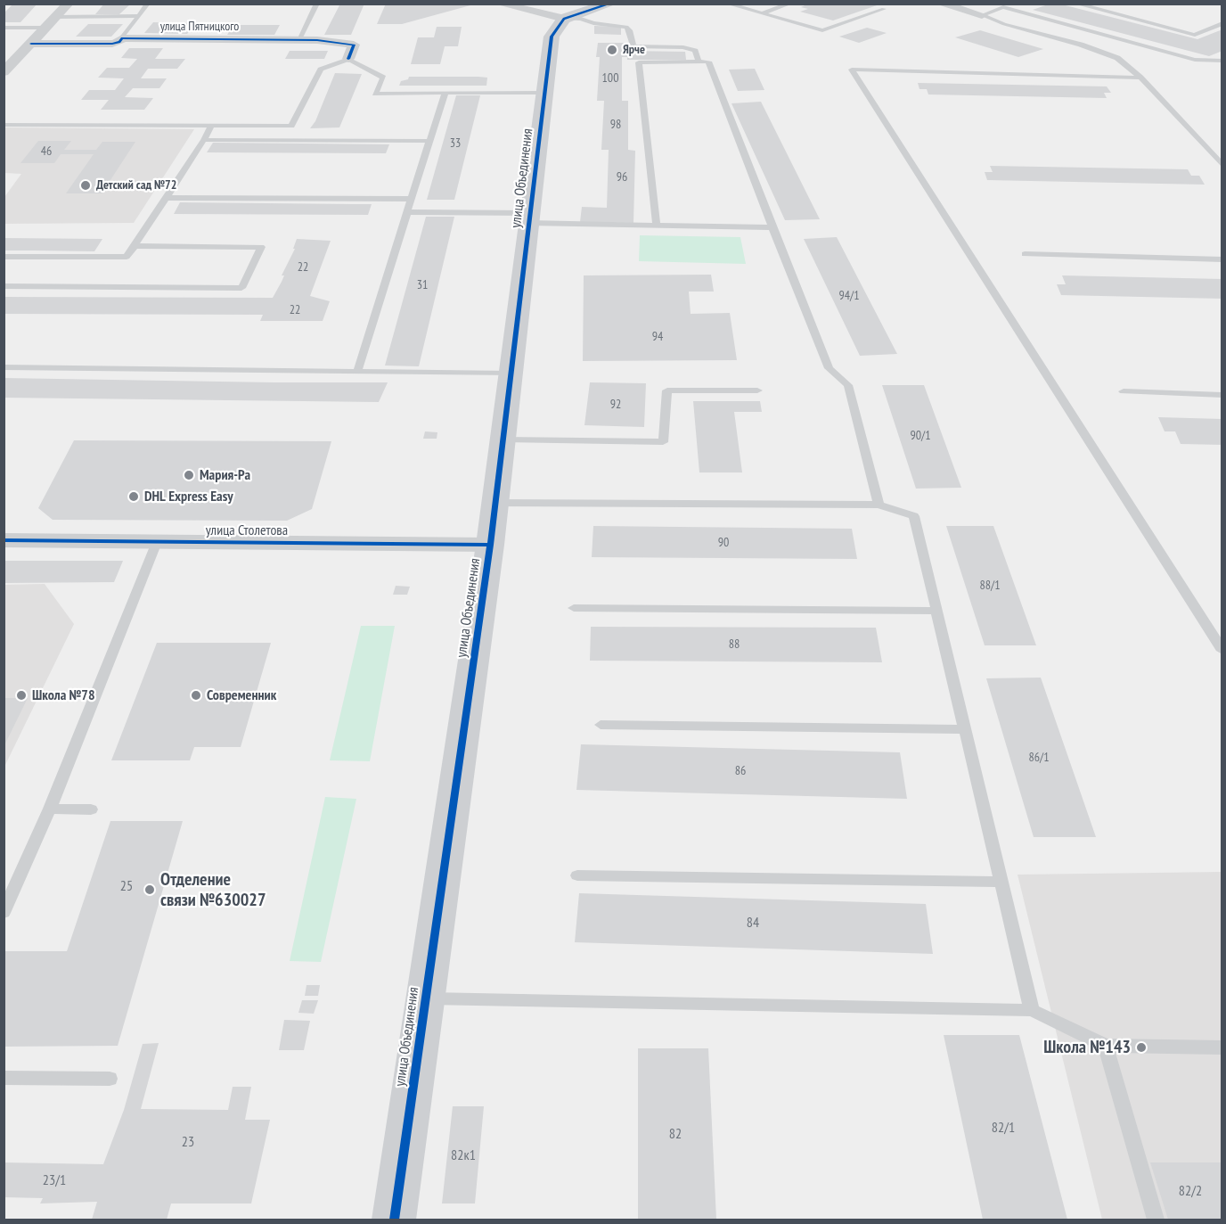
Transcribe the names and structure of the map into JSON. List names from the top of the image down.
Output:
{
  "streets": {
    "street": ["улица Пятницкого", "улица Объединения", "улица Столетова"]
  },
  "crossings": [
    ["улица Объединения", "улица Столетова"]
  ],
  "places": [
    "Ярче",
    "Детский сад №72",
    "Мария-Ра",
    "DHL Express Easy",
    "Школа №78",
    "Современник",
    "Отделение связи №630027",
    "Школа №143"
  ],
  "house_numbers": [
    "100",
    "98",
    "33",
    "46",
    "96",
    "22",
    "31",
    "94/1",
    "22",
    "94",
    "92",
    "90/1",
    "90",
    "88/1",
    "88",
    "86/1",
    "86",
    "25",
    "84",
    "82/1",
    "82",
    "23",
    "82к1",
    "23/1",
    "82/2"
  ]
}
